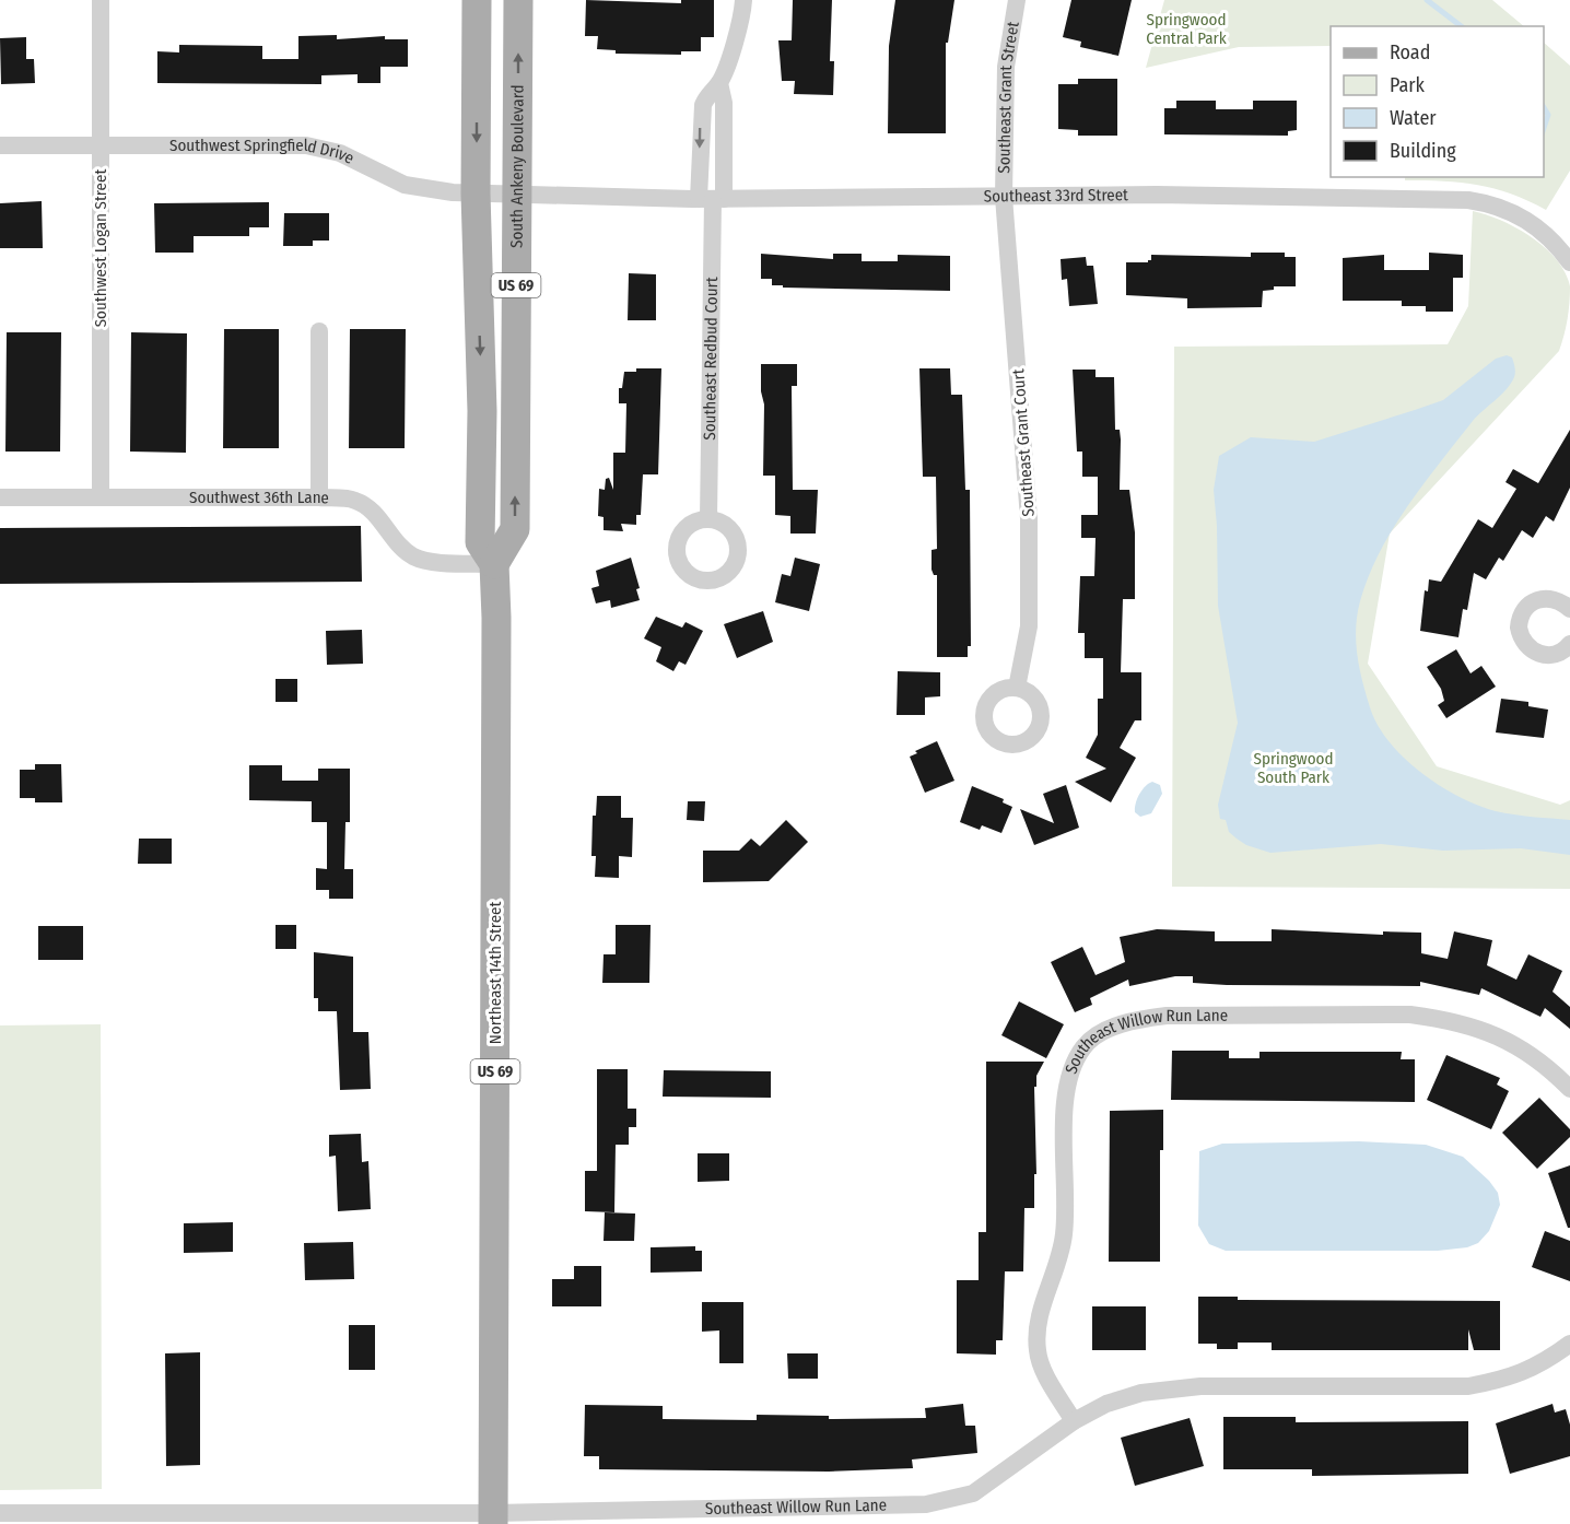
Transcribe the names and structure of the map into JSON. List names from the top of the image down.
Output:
{
  "streets": {
    "main road": ["South Ankeny Boulevard", "US 69", "Northeast 14th Street"],
    "street": [
      "Southeast Grant Street",
      "Southwest Springfield Drive",
      "Southeast 33rd Street",
      "Southwest Logan Street",
      "Southeast Redbud Court",
      "Southeast Grant Court",
      "Southwest 36th Lane",
      "Southeast Willow Run Lane"
    ]
  },
  "crossings": [
    ["Southeast Grant Street", "Southeast 33rd Street"],
    ["Southeast Grant Street", "Southeast Grant Court"],
    ["Southwest Springfield Drive", "South Ankeny Boulevard"],
    ["Southwest Springfield Drive", "Southeast 33rd Street"],
    ["Southwest Springfield Drive", "Southwest Logan Street"],
    ["Southwest Springfield Drive", "US 69"],
    ["South Ankeny Boulevard", "Southeast 33rd Street"],
    ["South Ankeny Boulevard", "US 69"],
    ["South Ankeny Boulevard", "Southwest 36th Lane"],
    ["South Ankeny Boulevard", "Northeast 14th Street"],
    ["Southeast 33rd Street", "Southeast Redbud Court"],
    ["Southeast 33rd Street", "Southeast Grant Court"],
    ["Southwest Logan Street", "Southwest 36th Lane"],
    ["US 69", "Southwest 36th Lane"],
    ["US 69", "Northeast 14th Street"],
    ["Southwest 36th Lane", "Northeast 14th Street"],
    ["Northeast 14th Street", "Southeast Willow Run Lane"]
  ],
  "parks": ["Springwood Central Park", "Springwood South Park"],
  "legend": [
    "Road",
    "Park",
    "Water",
    "Building"
  ]
}
